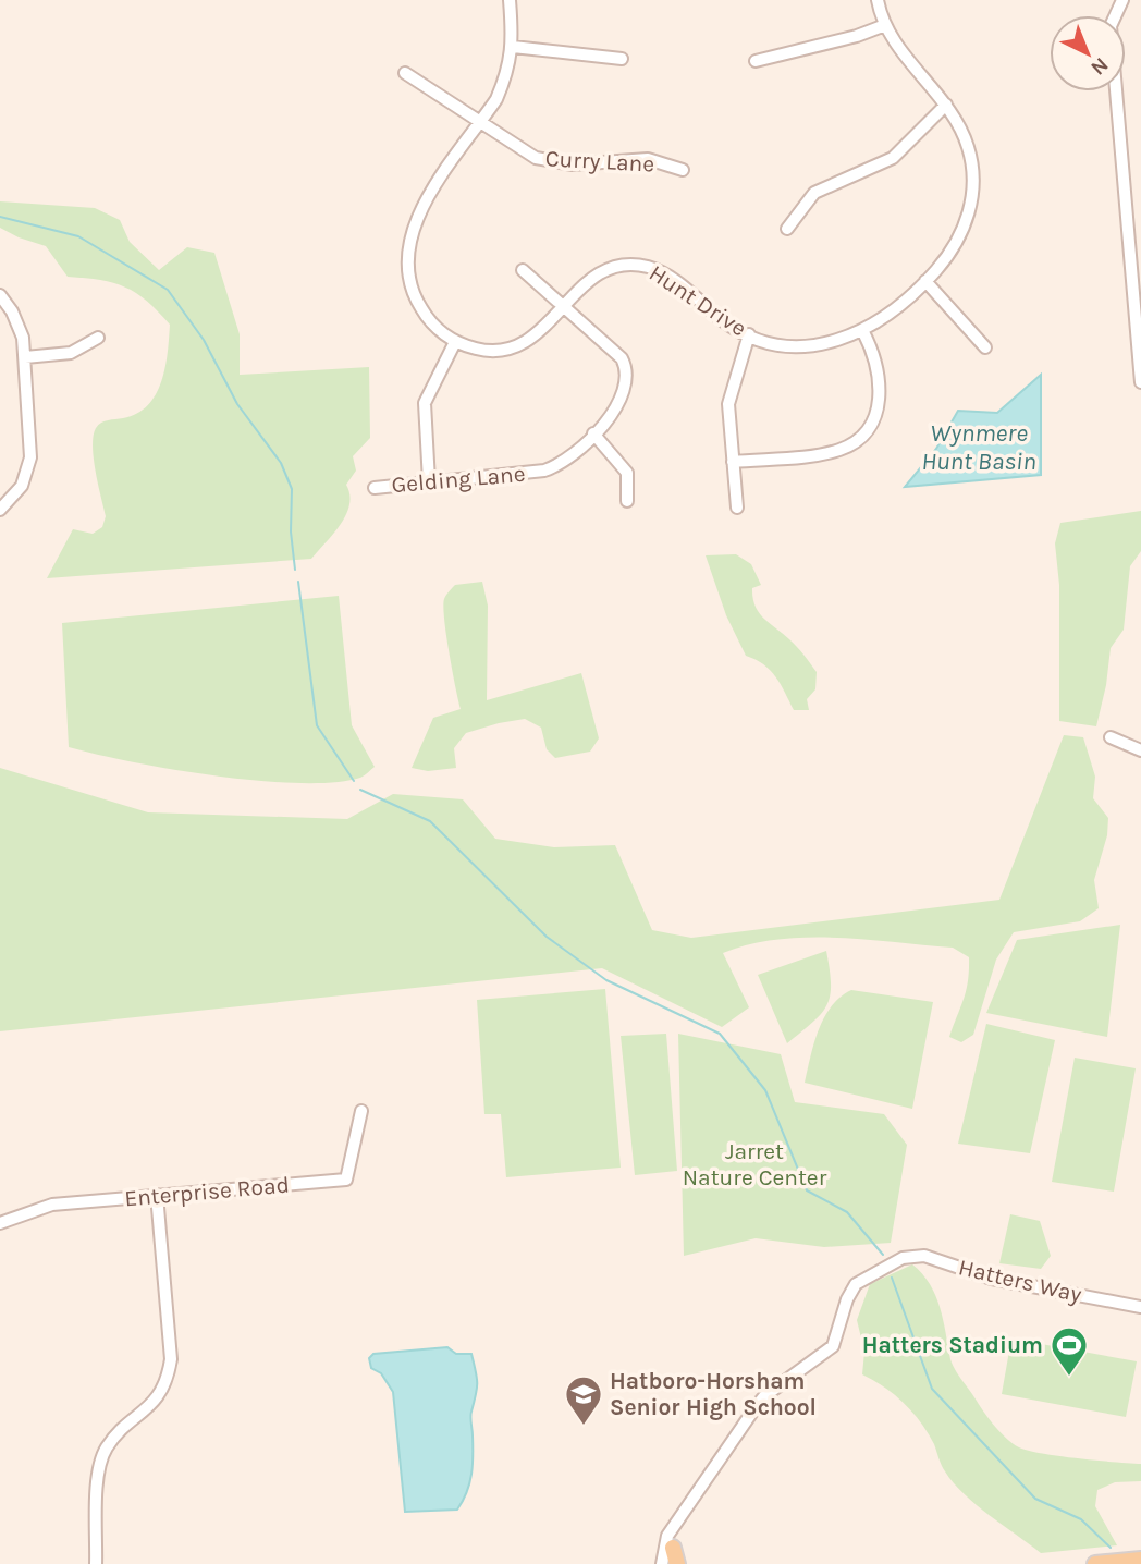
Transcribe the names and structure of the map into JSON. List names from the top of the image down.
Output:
{
  "streets": {
    "street": [
      "Curry Lane",
      "Hunt Drive",
      "Gelding Lane",
      "Enterprise Road",
      "Hatters Way"
    ]
  },
  "crossings": [
    ["Hunt Drive", "Gelding Lane"]
  ],
  "water": ["Wynmere Hunt Basin"],
  "parks": ["Jarret Nature Center"],
  "places": {
    "sports": ["Hatters Stadium"],
    "school or university": ["Hatboro-Horsham Senior High School"]
  },
  "north": "bottom right"
}
